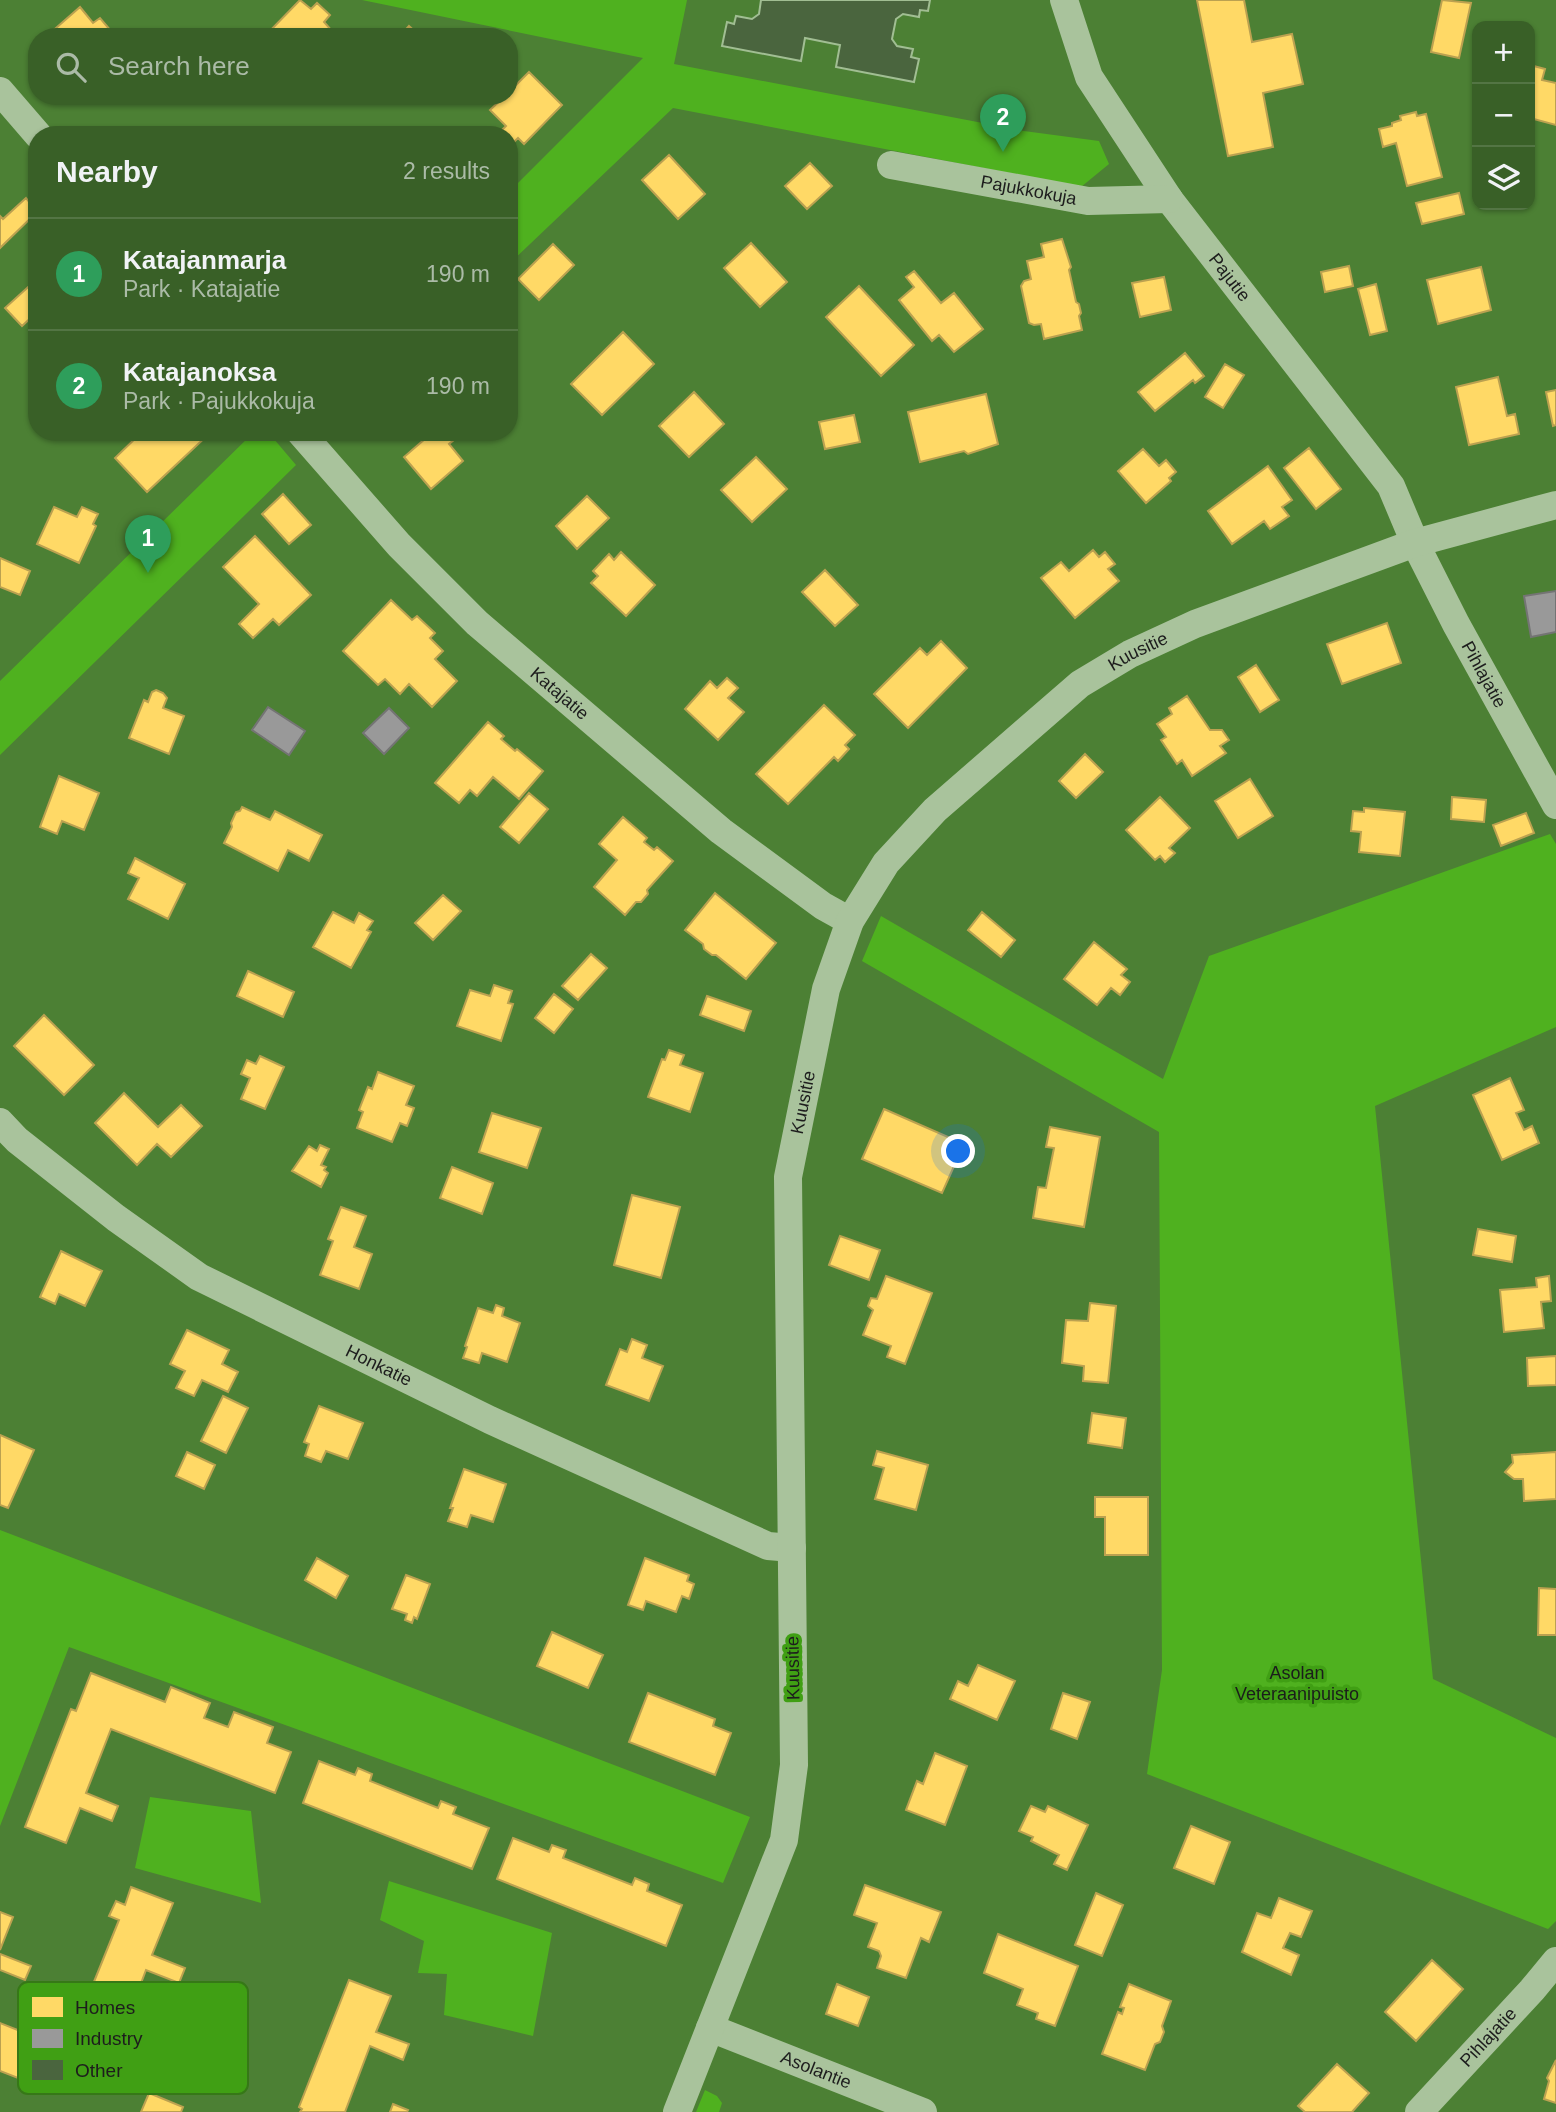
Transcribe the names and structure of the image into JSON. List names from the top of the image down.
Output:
{
  "streets": {
    "street": [
      "Pajukkokuja",
      "Pajutie",
      "Kuusitie",
      "Pihlajatie",
      "Katajatie",
      "Honkatie",
      "Asolantie"
    ]
  },
  "crossings": [
    ["Pajukkokuja", "Pajutie"],
    ["Pajutie", "Kuusitie"],
    ["Pajutie", "Pihlajatie"],
    ["Kuusitie", "Pihlajatie"],
    ["Kuusitie", "Katajatie"],
    ["Kuusitie", "Honkatie"],
    ["Kuusitie", "Asolantie"]
  ],
  "parks": ["Asolan Veteraanipuisto"],
  "legend": ["Homes", "Industry", "Other"],
  "page": {
    "map_buttons": ["+", "−"],
    "search": "Search here",
    "pins": ["2", "1"],
    "heading": ["Nearby", "2 results"],
    "list": [
      {
        "mark": "1",
        "name": "Katajanmarja",
        "note": "Park · Katajatie",
        "value": "190 m"
      },
      {
        "mark": "2",
        "name": "Katajanoksa",
        "note": "Park · Pajukkokuja",
        "value": "190 m"
      }
    ]
  }
}
